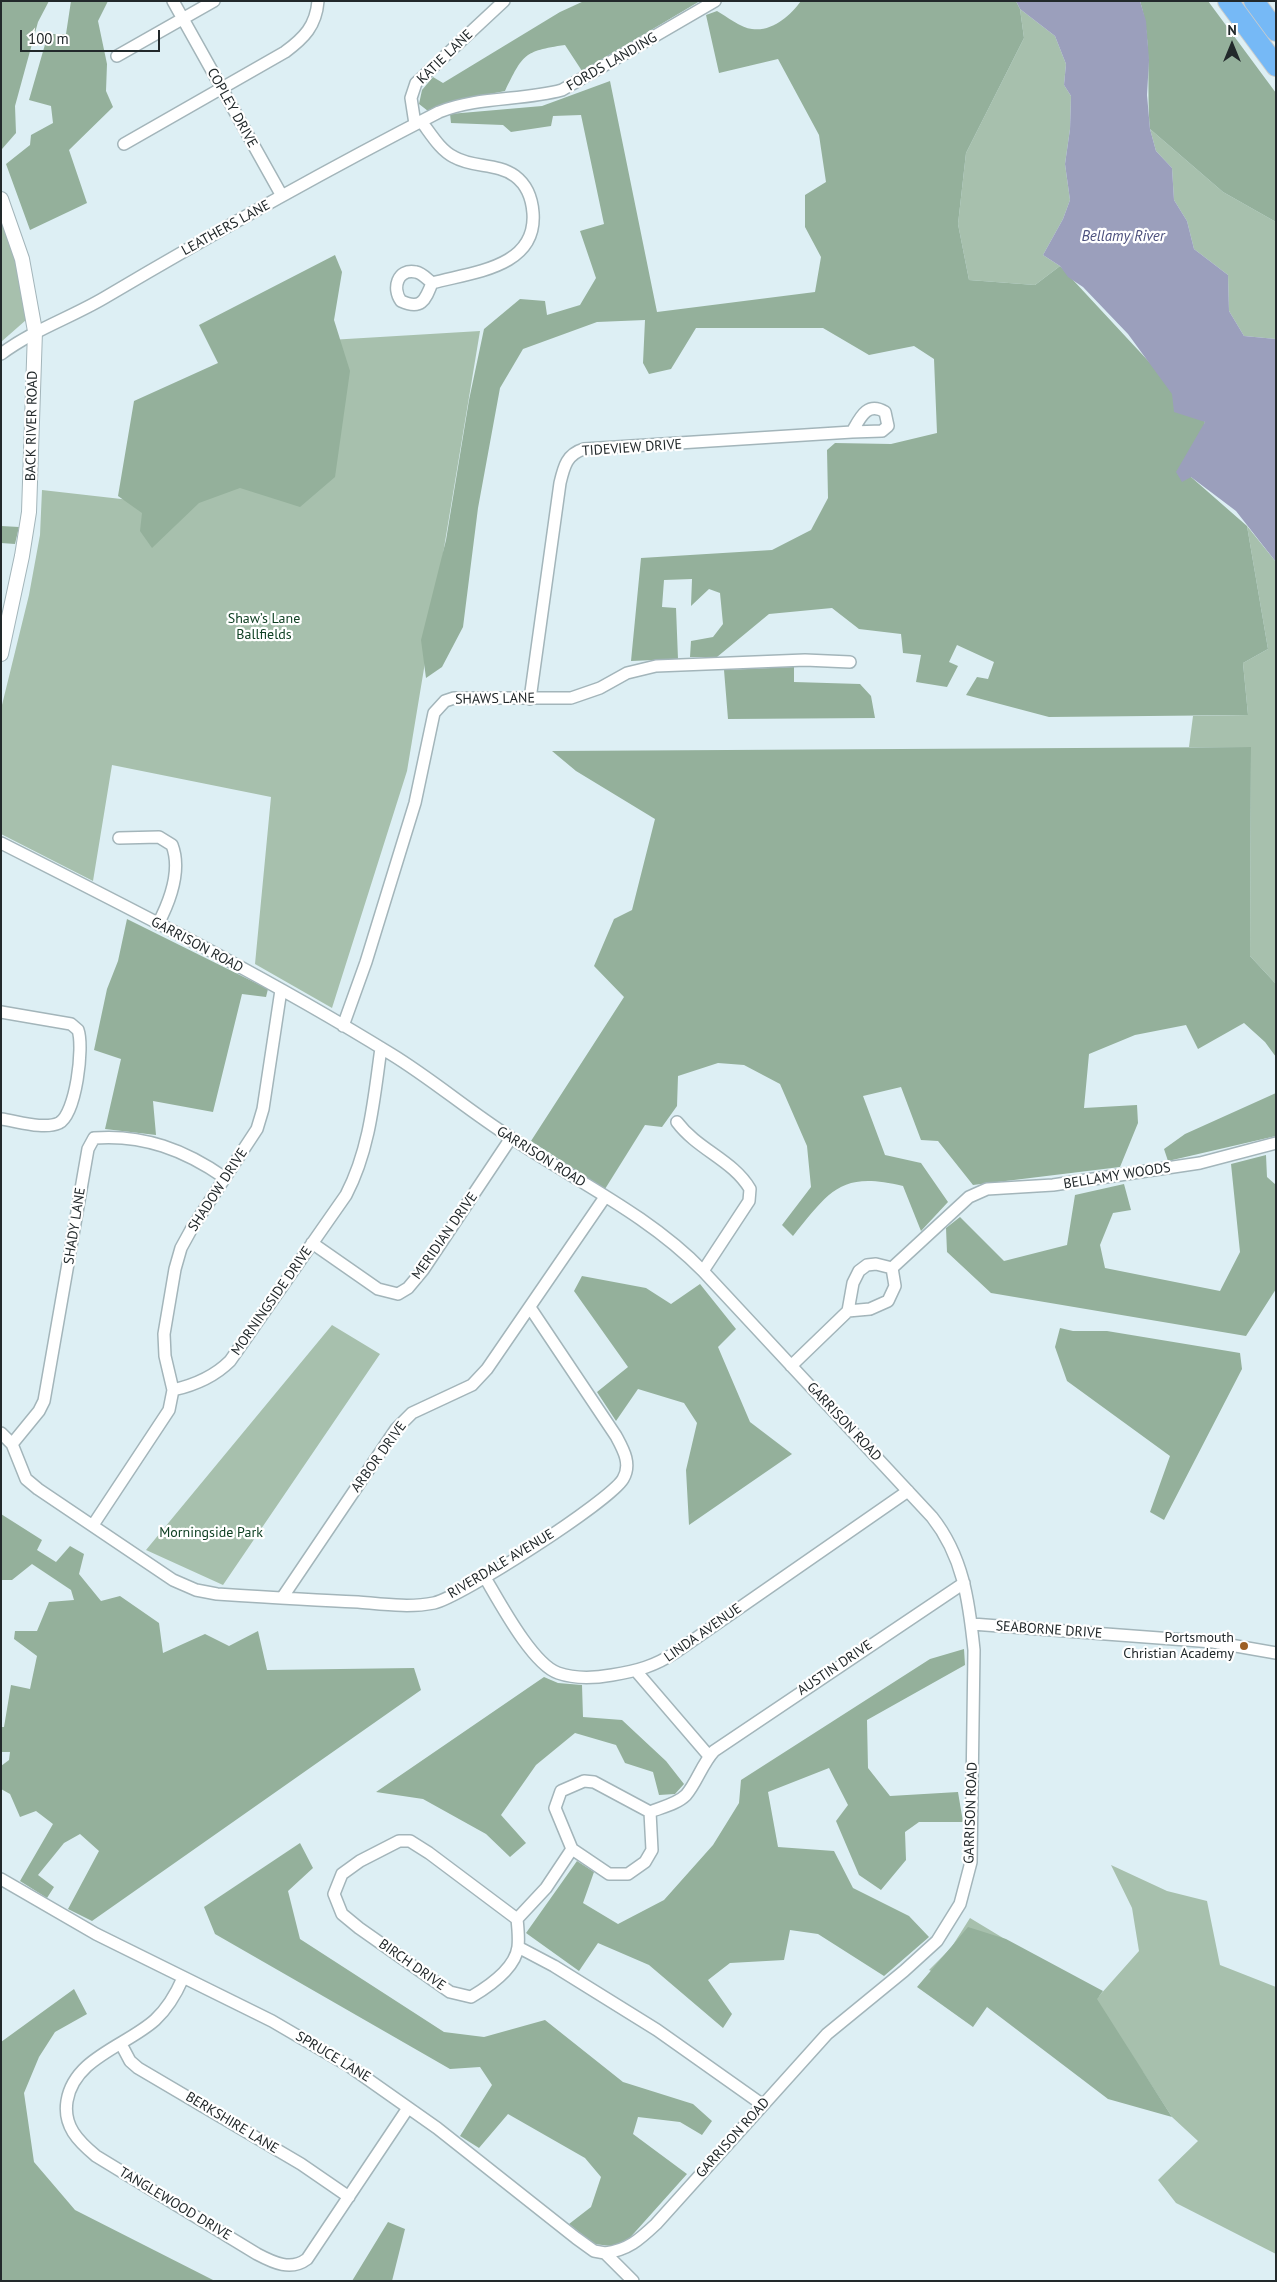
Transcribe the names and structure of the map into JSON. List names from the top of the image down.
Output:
{
  "streets": {
    "street": [
      "KATIE LANE",
      "FORDS LANDING",
      "COPLEY DRIVE",
      "LEATHERS LANE",
      "BACK RIVER ROAD",
      "TIDEVIEW DRIVE",
      "SHAWS LANE",
      "GARRISON ROAD",
      "BELLAMY WOODS",
      "SHADOW DRIVE",
      "SHADY LANE",
      "MERIDIAN DRIVE",
      "MORNINGSIDE DRIVE",
      "ARBOR DRIVE",
      "RIVERDALE AVENUE",
      "SEABORNE DRIVE",
      "LINDA AVENUE",
      "AUSTIN DRIVE",
      "BIRCH DRIVE",
      "SPRUCE LANE",
      "BERKSHIRE LANE",
      "TANGLEWOOD DRIVE"
    ]
  },
  "crossings": [
    ["KATIE LANE", "FORDS LANDING"],
    ["KATIE LANE", "LEATHERS LANE"],
    ["FORDS LANDING", "LEATHERS LANE"],
    ["COPLEY DRIVE", "LEATHERS LANE"],
    ["LEATHERS LANE", "BACK RIVER ROAD"],
    ["TIDEVIEW DRIVE", "SHAWS LANE"],
    ["SHAWS LANE", "GARRISON ROAD"],
    ["GARRISON ROAD", "SHADOW DRIVE"],
    ["GARRISON ROAD", "MERIDIAN DRIVE"],
    ["GARRISON ROAD", "MORNINGSIDE DRIVE"],
    ["GARRISON ROAD", "ARBOR DRIVE"],
    ["GARRISON ROAD", "SEABORNE DRIVE"],
    ["GARRISON ROAD", "LINDA AVENUE"],
    ["GARRISON ROAD", "AUSTIN DRIVE"],
    ["GARRISON ROAD", "SPRUCE LANE"],
    ["SHADOW DRIVE", "SHADY LANE"],
    ["SHADOW DRIVE", "MORNINGSIDE DRIVE"],
    ["MERIDIAN DRIVE", "MORNINGSIDE DRIVE"],
    ["ARBOR DRIVE", "RIVERDALE AVENUE"],
    ["RIVERDALE AVENUE", "LINDA AVENUE"],
    ["SPRUCE LANE", "TANGLEWOOD DRIVE"],
    ["BERKSHIRE LANE", "TANGLEWOOD DRIVE"]
  ],
  "water": ["Bellamy River"],
  "parks": ["Shaw’s Lane Ballfields", "Morningside Park"],
  "places": ["Portsmouth Christian Academy"],
  "scale_bar": "100 m",
  "north": "top"
}
